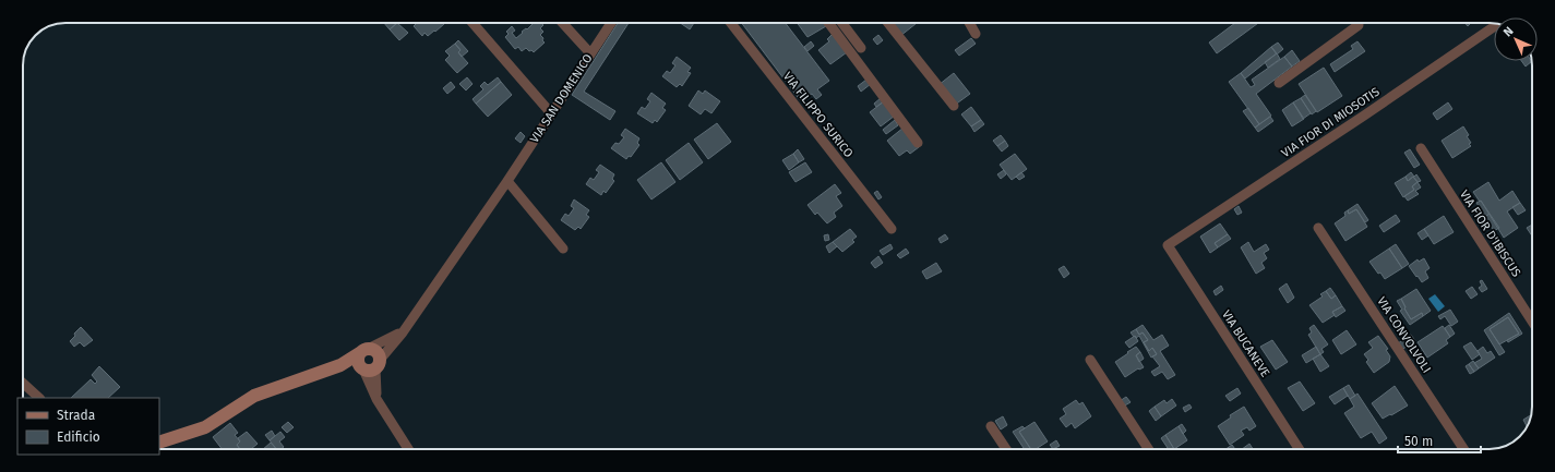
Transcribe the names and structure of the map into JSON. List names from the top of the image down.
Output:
{
  "streets": {
    "street": [
      "VIA SAN DOMENICO",
      "VIA FILIPPO SURICO",
      "VIA FIOR DI MIOSOTIS",
      "VIA FIOR D'IBISCUS",
      "VIA CONVOLVOLI",
      "VIA BUCANEVE"
    ]
  },
  "crossings": [
    ["VIA FIOR DI MIOSOTIS", "VIA BUCANEVE"]
  ],
  "legend": ["Strada", "Edificio"],
  "scale_bar": "50 m",
  "north": "top left"
}
